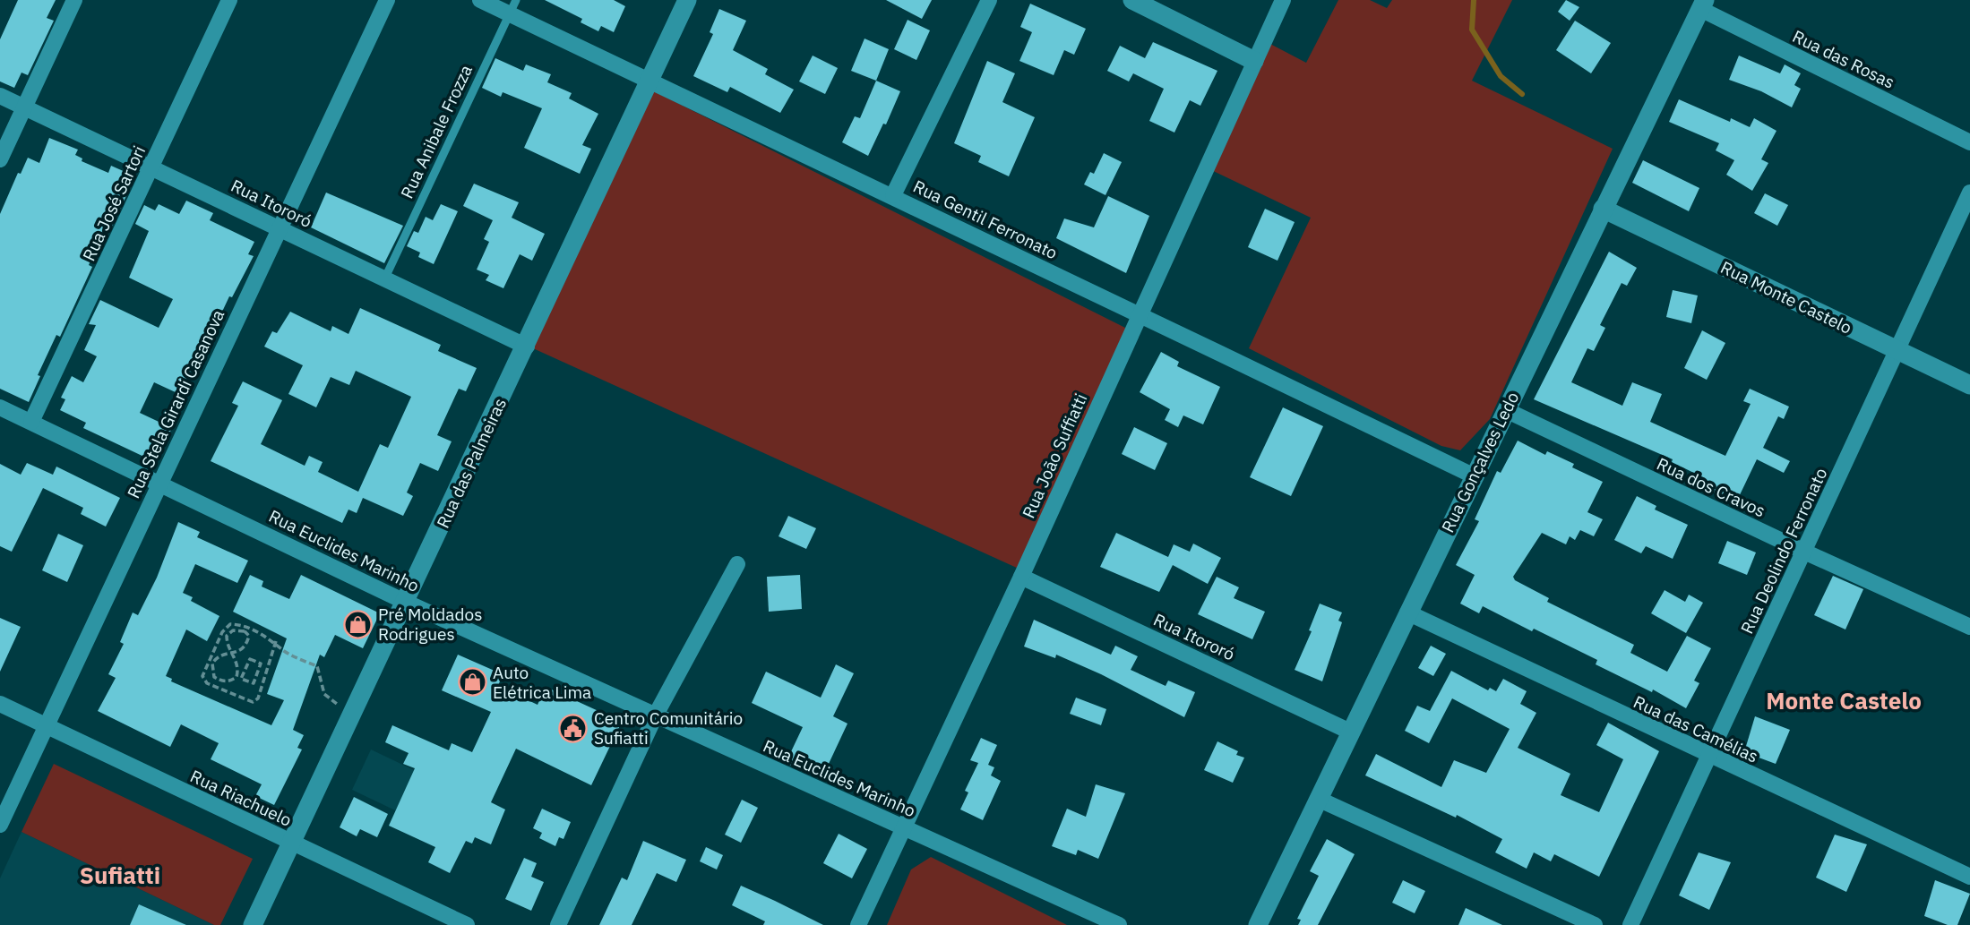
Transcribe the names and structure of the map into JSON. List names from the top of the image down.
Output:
{
  "streets": {
    "street": [
      "Rua das Rosas",
      "Rua José Sartori",
      "Rua Itororó",
      "Rua Gentil Ferronato",
      "Rua Monte Castelo",
      "Rua Stela Girardi Casanova",
      "Rua João Suffiatti",
      "Rua Gonçalves Ledo",
      "Rua das Palmeiras",
      "Rua dos Cravos",
      "Rua Euclides Marinho",
      "Rua Deolindo Ferronato",
      "Rua das Camélias",
      "Rua Riachuelo"
    ],
    "lane": ["Rua Anibale Frozza"]
  },
  "crossings": [
    ["Rua das Rosas", "Rua Gonçalves Ledo"],
    ["Rua Anibale Frozza", "Rua Itororó"],
    ["Rua Anibale Frozza", "Rua Gentil Ferronato"],
    ["Rua José Sartori", "Rua Itororó"],
    ["Rua José Sartori", "Rua Euclides Marinho"],
    ["Rua Itororó", "Rua Stela Girardi Casanova"],
    ["Rua Itororó", "Rua João Suffiatti"],
    ["Rua Itororó", "Rua Gonçalves Ledo"],
    ["Rua Itororó", "Rua das Palmeiras"],
    ["Rua Gentil Ferronato", "Rua João Suffiatti"],
    ["Rua Gentil Ferronato", "Rua Gonçalves Ledo"],
    ["Rua Gentil Ferronato", "Rua das Palmeiras"],
    ["Rua Monte Castelo", "Rua Gonçalves Ledo"],
    ["Rua Monte Castelo", "Rua Deolindo Ferronato"],
    ["Rua Stela Girardi Casanova", "Rua Euclides Marinho"],
    ["Rua Stela Girardi Casanova", "Rua Riachuelo"],
    ["Rua João Suffiatti", "Rua Euclides Marinho"],
    ["Rua Gonçalves Ledo", "Rua dos Cravos"],
    ["Rua Gonçalves Ledo", "Rua das Camélias"],
    ["Rua das Palmeiras", "Rua Euclides Marinho"],
    ["Rua das Palmeiras", "Rua Riachuelo"],
    ["Rua dos Cravos", "Rua Deolindo Ferronato"],
    ["Rua Deolindo Ferronato", "Rua das Camélias"]
  ],
  "districts": ["Monte Castelo", "Sufiatti"],
  "places": {
    "shop": ["Pré Moldados Rodrigues", "Auto Elétrica Lima"],
    "public building": ["Centro Comunitário Sufiatti"]
  }
}
